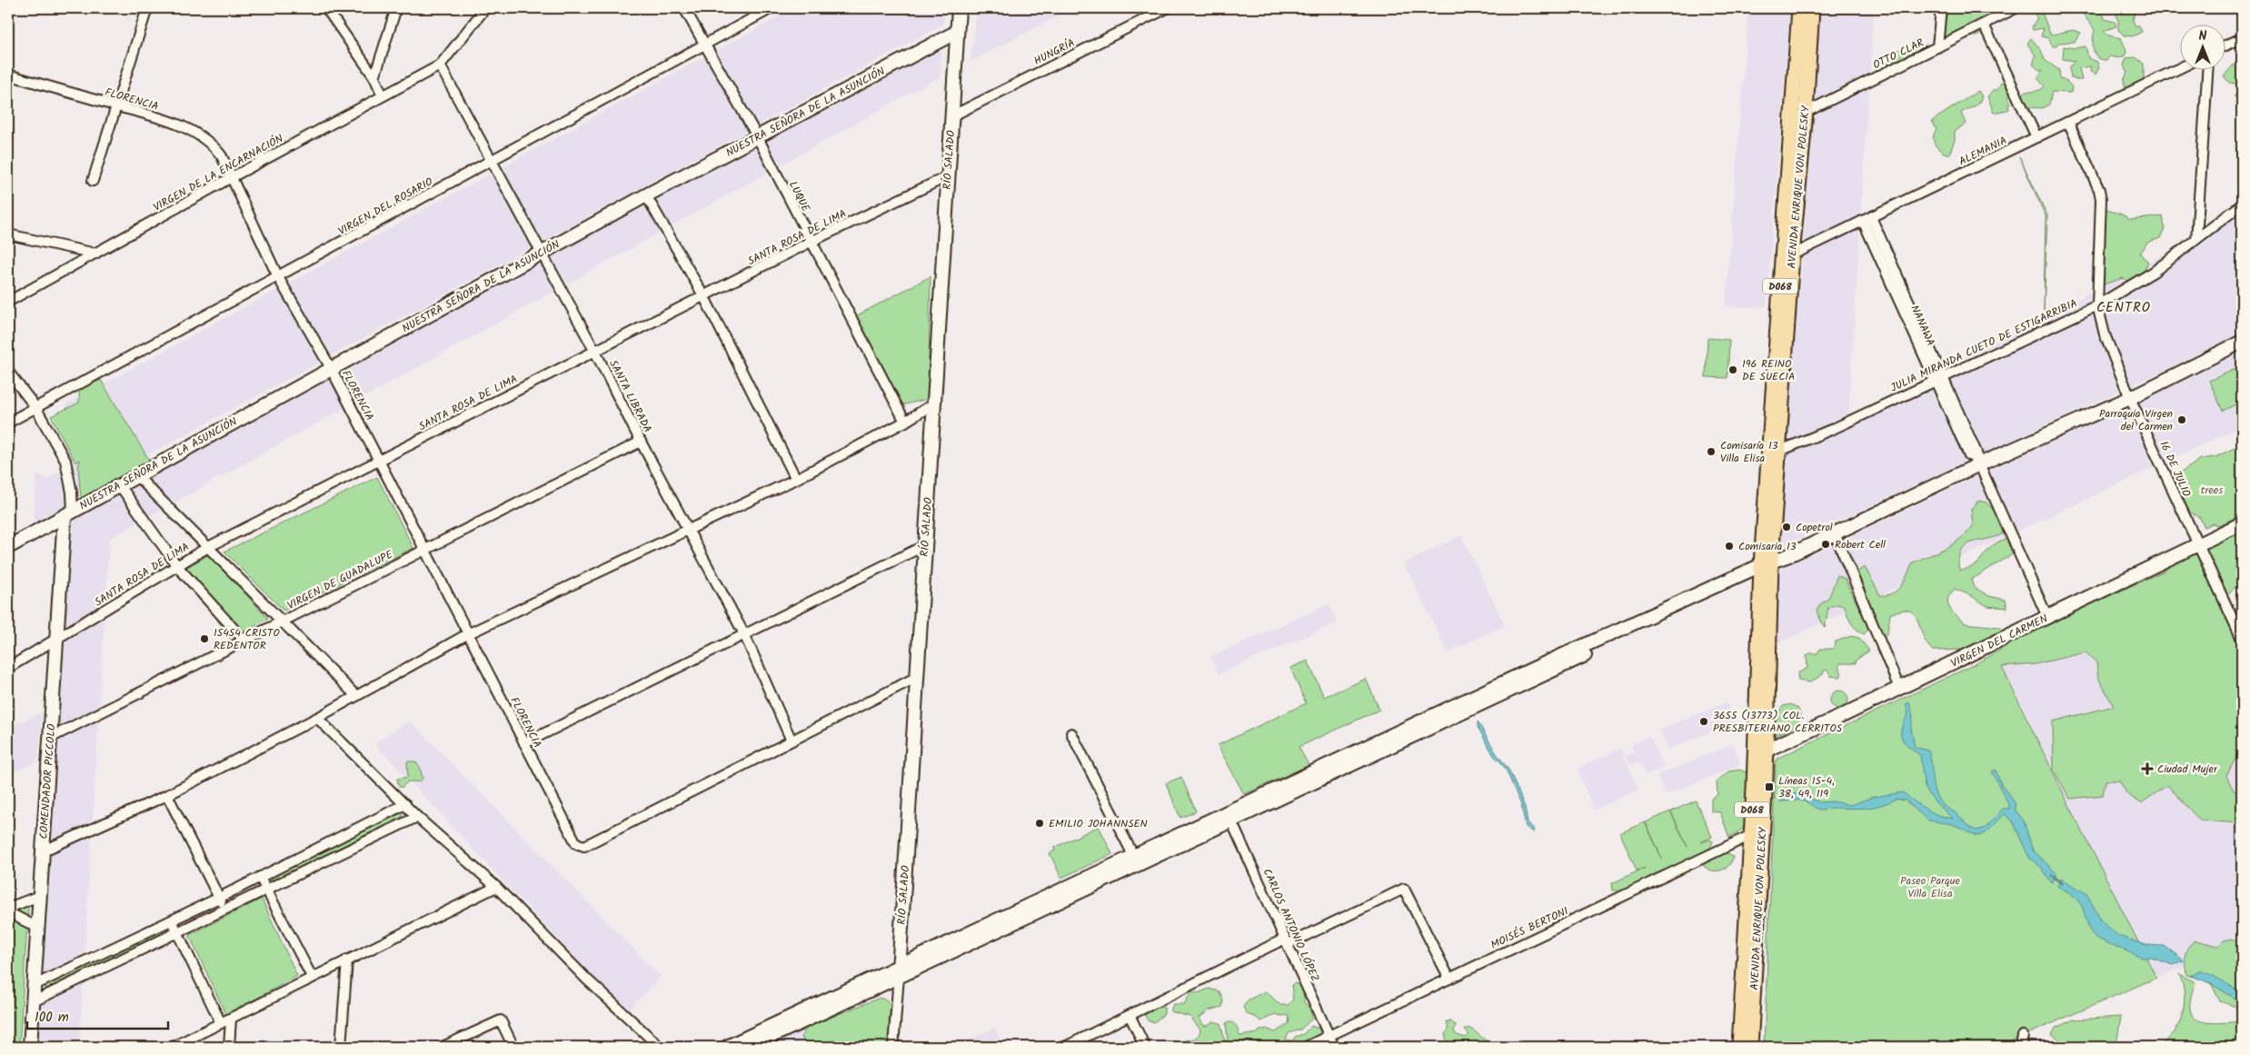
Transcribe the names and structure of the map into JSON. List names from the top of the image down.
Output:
{
  "streets": {
    "main road": ["AVENIDA ENRIQUE VON POLESKY", "D068"],
    "street": [
      "HUNGRÍA",
      "OTTO CLAR",
      "FLORENCIA",
      "NUESTRA SEÑORA DE LA ASUNCIÓN",
      "ALEMANIA",
      "RÍO SALADO",
      "VIRGEN DE LA ENCARNACIÓN",
      "LUQUE",
      "VIRGEN DEL ROSARIO",
      "SANTA ROSA DE LIMA",
      "NANAWA",
      "JULIA MIRANDA CUETO DE ESTIGARRIBIA",
      "SANTA LIBRADA",
      "16 DE JULIO",
      "VIRGEN DE GUADALUPE",
      "VIRGEN DEL CARMEN",
      "COMENDADOR PICCOLO",
      "CARLOS ANTONIO LÓPEZ",
      "MOISÉS BERTONI"
    ]
  },
  "crossings": [
    ["HUNGRÍA", "RÍO SALADO"],
    ["OTTO CLAR", "AVENIDA ENRIQUE VON POLESKY"],
    ["FLORENCIA", "NUESTRA SEÑORA DE LA ASUNCIÓN"],
    ["FLORENCIA", "VIRGEN DE LA ENCARNACIÓN"],
    ["FLORENCIA", "VIRGEN DEL ROSARIO"],
    ["FLORENCIA", "SANTA ROSA DE LIMA"],
    ["FLORENCIA", "SANTA LIBRADA"],
    ["FLORENCIA", "VIRGEN DE GUADALUPE"],
    ["NUESTRA SEÑORA DE LA ASUNCIÓN", "RÍO SALADO"],
    ["NUESTRA SEÑORA DE LA ASUNCIÓN", "LUQUE"],
    ["NUESTRA SEÑORA DE LA ASUNCIÓN", "SANTA LIBRADA"],
    ["NUESTRA SEÑORA DE LA ASUNCIÓN", "COMENDADOR PICCOLO"],
    ["ALEMANIA", "AVENIDA ENRIQUE VON POLESKY"],
    ["ALEMANIA", "NANAWA"],
    ["ALEMANIA", "16 DE JULIO"],
    ["RÍO SALADO", "SANTA ROSA DE LIMA"],
    ["VIRGEN DE LA ENCARNACIÓN", "SANTA LIBRADA"],
    ["AVENIDA ENRIQUE VON POLESKY", "JULIA MIRANDA CUETO DE ESTIGARRIBIA"],
    ["AVENIDA ENRIQUE VON POLESKY", "VIRGEN DEL CARMEN"],
    ["AVENIDA ENRIQUE VON POLESKY", "MOISÉS BERTONI"],
    ["LUQUE", "VIRGEN DEL ROSARIO"],
    ["LUQUE", "SANTA ROSA DE LIMA"],
    ["VIRGEN DEL ROSARIO", "SANTA LIBRADA"],
    ["SANTA ROSA DE LIMA", "SANTA LIBRADA"],
    ["SANTA ROSA DE LIMA", "COMENDADOR PICCOLO"],
    ["NANAWA", "JULIA MIRANDA CUETO DE ESTIGARRIBIA"],
    ["NANAWA", "VIRGEN DEL CARMEN"],
    ["JULIA MIRANDA CUETO DE ESTIGARRIBIA", "16 DE JULIO"],
    ["SANTA LIBRADA", "VIRGEN DE GUADALUPE"],
    ["16 DE JULIO", "VIRGEN DEL CARMEN"],
    ["VIRGEN DE GUADALUPE", "COMENDADOR PICCOLO"],
    ["CARLOS ANTONIO LÓPEZ", "MOISÉS BERTONI"]
  ],
  "districts": ["CENTRO"],
  "parks": ["trees", "Paseo Parque Villa Elisa"],
  "places": {
    "other": [
      "196 REINO DE SUECIA",
      "Parroquia Virgen del Carmen",
      "Comisaría 13 Villa Elisa",
      "Copetrol",
      "Robert Cell",
      "Comisaria 13",
      "15454 CRISTO REDENTOR",
      "3655 (13773) COL. PRESBITERIANO CERRITOS",
      "EMILIO JOHANNSEN"
    ],
    "health": ["Ciudad Mujer"],
    "transit": ["Líneas 15-4, 38, 49, 119"]
  },
  "scale_bar": "100 m",
  "north": "top"
}
